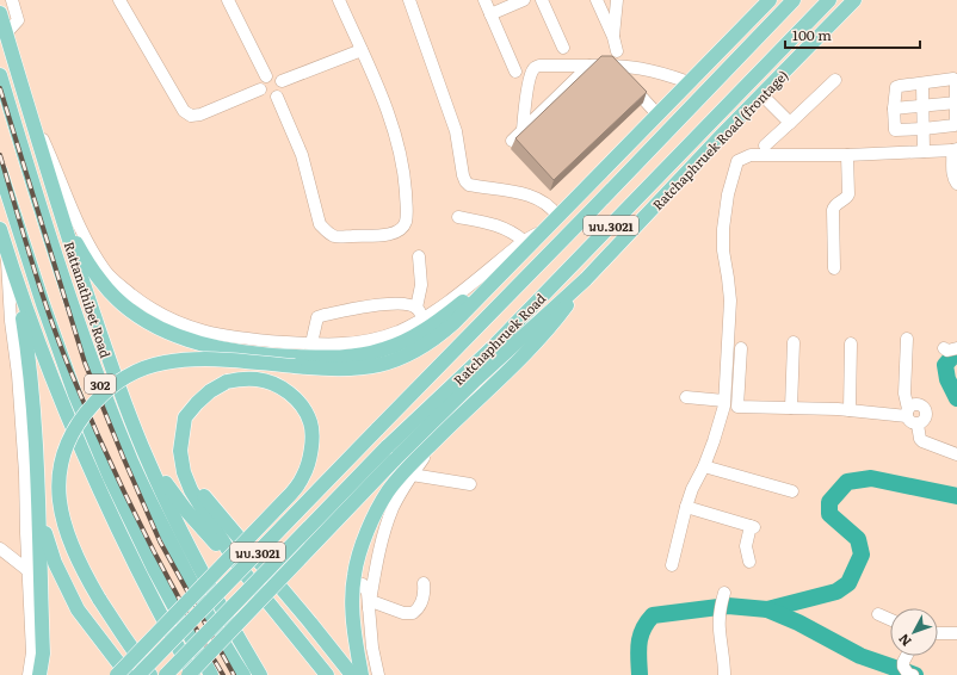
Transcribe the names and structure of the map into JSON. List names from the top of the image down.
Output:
{
  "streets": {
    "main road": [
      "Ratchaphruek Road (frontage)",
      "นบ.3021",
      "Rattanathibet Road",
      "Ratchaphruek Road",
      "302"
    ]
  },
  "scale_bar": "100 m",
  "north": "bottom left"
}
